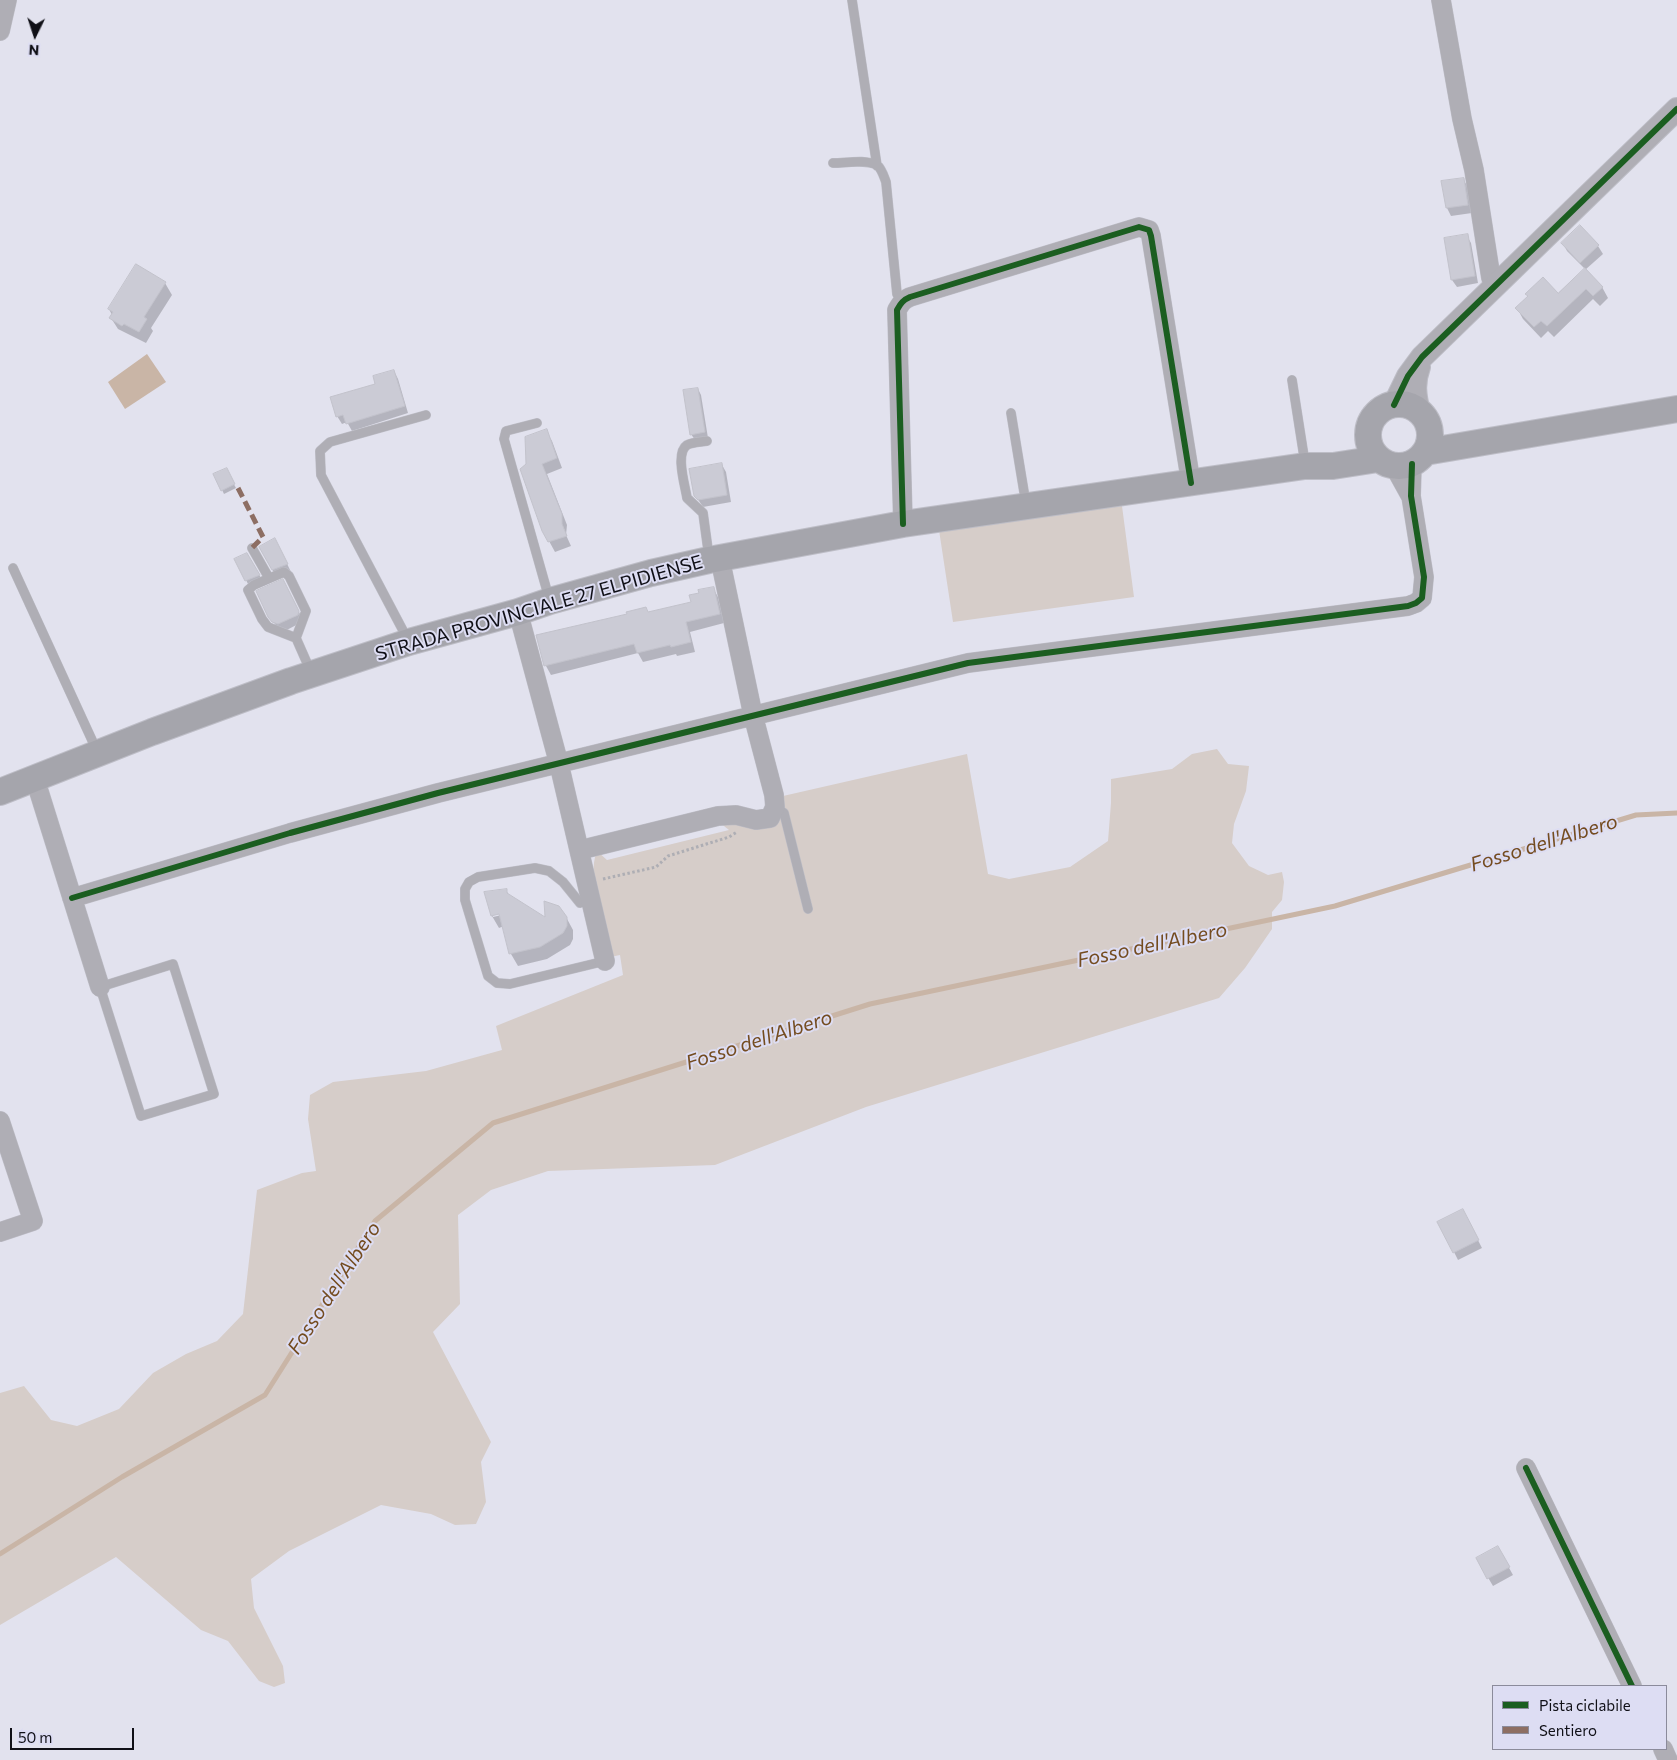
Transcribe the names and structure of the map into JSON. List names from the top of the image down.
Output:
{
  "streets": {
    "main road": ["STRADA PROVINCIALE 27 ELPIDIENSE"]
  },
  "water": ["Fosso dell'Albero"],
  "legend": ["Pista ciclabile", "Sentiero"],
  "scale_bar": "50 m",
  "north": "bottom"
}
